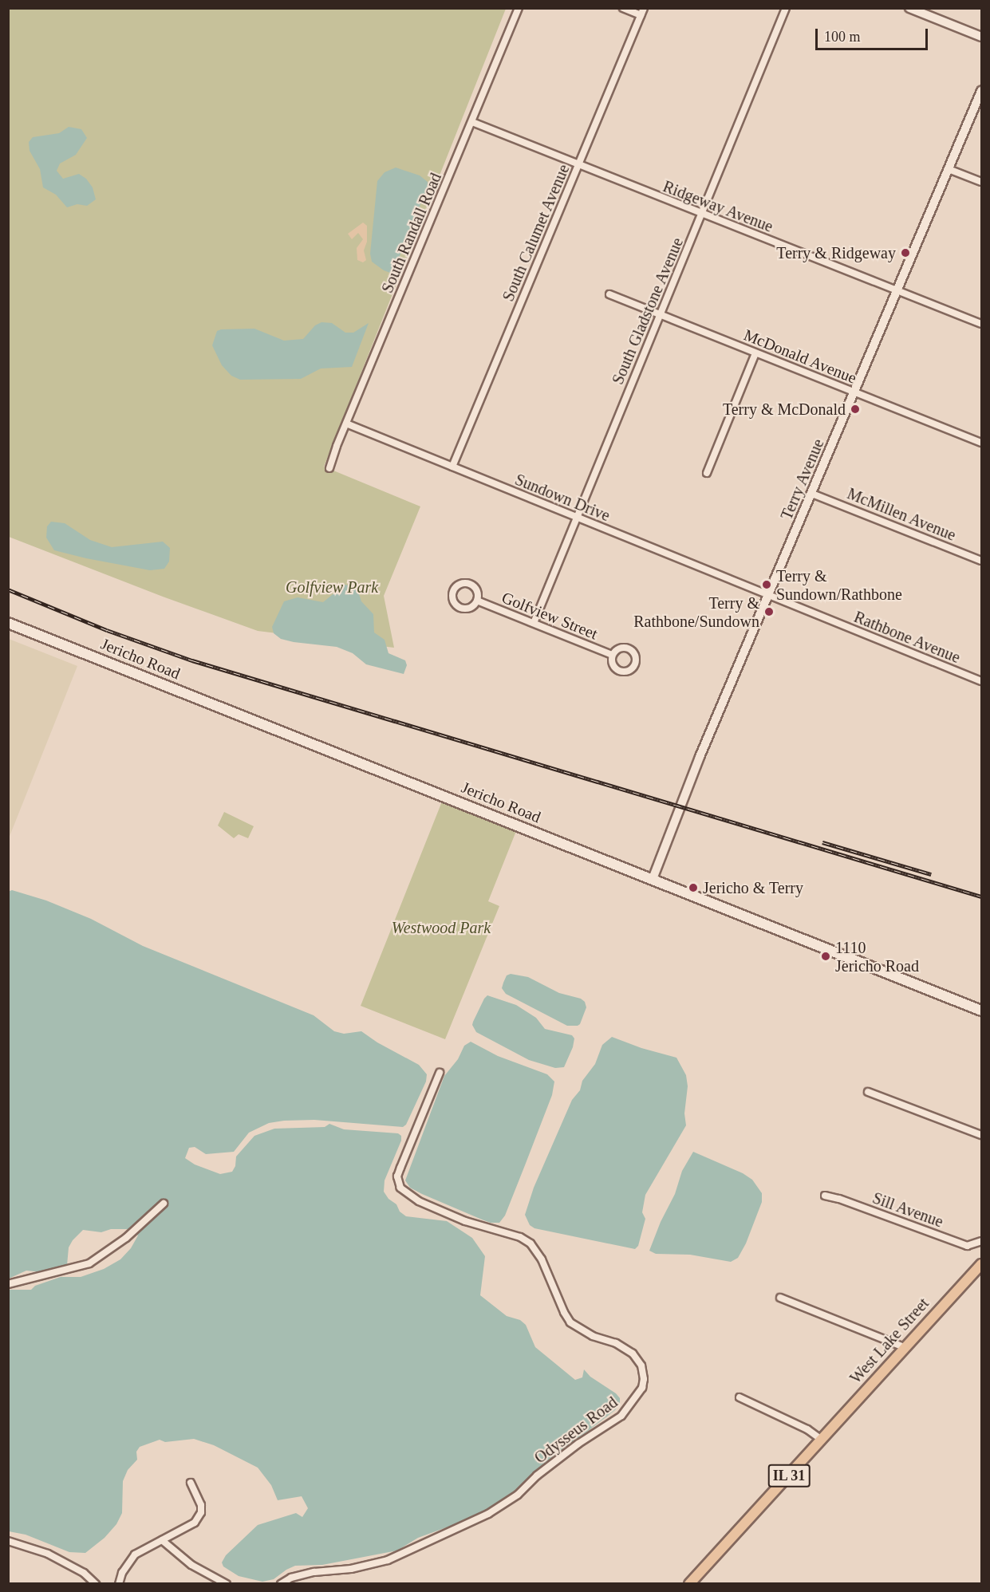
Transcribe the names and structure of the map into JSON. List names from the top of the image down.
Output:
{
  "streets": {
    "main road": ["Jericho Road", "West Lake Street", "IL 31"],
    "street": [
      "Ridgeway Avenue",
      "South Randall Road",
      "South Calumet Avenue",
      "South Gladstone Avenue",
      "McDonald Avenue",
      "Terry Avenue",
      "Sundown Drive",
      "McMillen Avenue",
      "Golfview Street",
      "Rathbone Avenue",
      "Sill Avenue",
      "Odysseus Road"
    ]
  },
  "crossings": [
    ["Ridgeway Avenue", "South Randall Road"],
    ["Ridgeway Avenue", "South Calumet Avenue"],
    ["Ridgeway Avenue", "South Gladstone Avenue"],
    ["Ridgeway Avenue", "Terry Avenue"],
    ["South Randall Road", "Sundown Drive"],
    ["South Calumet Avenue", "Sundown Drive"],
    ["South Gladstone Avenue", "McDonald Avenue"],
    ["South Gladstone Avenue", "Sundown Drive"],
    ["South Gladstone Avenue", "Golfview Street"],
    ["McDonald Avenue", "Terry Avenue"],
    ["Terry Avenue", "Sundown Drive"],
    ["Terry Avenue", "McMillen Avenue"],
    ["Terry Avenue", "Rathbone Avenue"],
    ["Terry Avenue", "Jericho Road"],
    ["Sundown Drive", "Rathbone Avenue"],
    ["West Lake Street", "IL 31"]
  ],
  "parks": ["Golfview Park", "Westwood Park"],
  "places": [
    "Terry & Ridgeway",
    "Terry & McDonald",
    "Terry & Sundown/Rathbone",
    "Terry & Rathbone/Sundown",
    "Jericho & Terry",
    "1110 Jericho Road"
  ],
  "scale_bar": "100 m"
}
